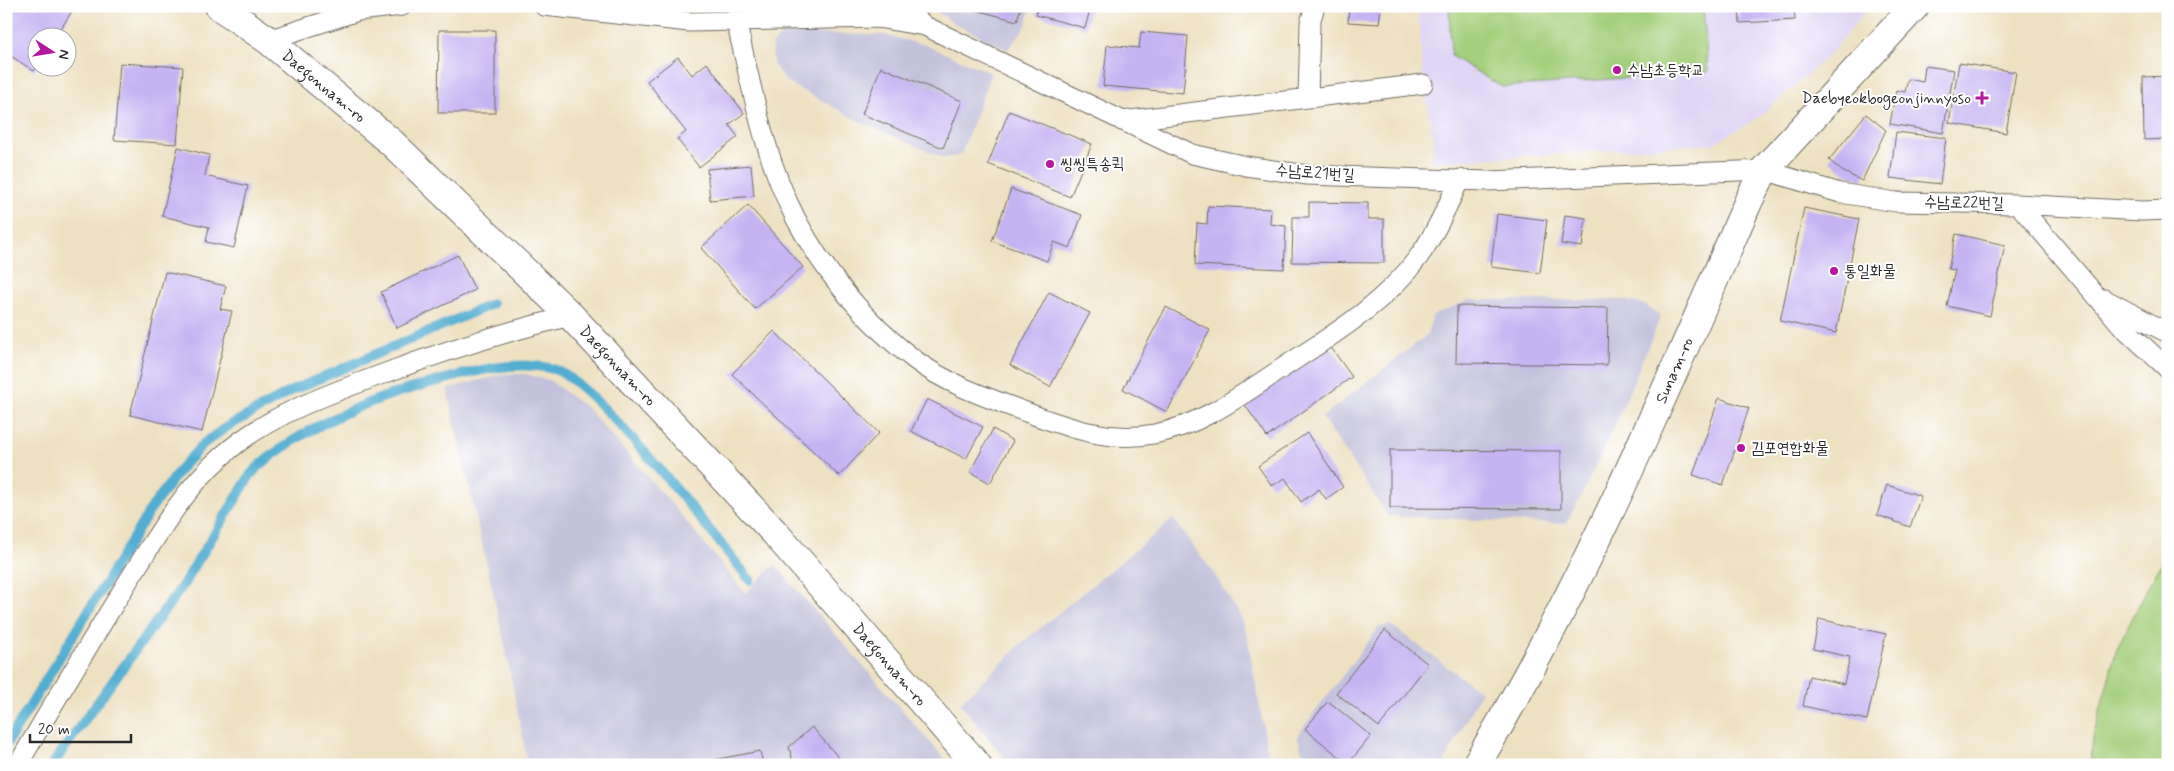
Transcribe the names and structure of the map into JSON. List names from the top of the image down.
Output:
{
  "streets": {
    "street": ["Daegonnam-ro", "Sunam-ro"],
    "lane": ["수남로21번길", "수남로22번길"]
  },
  "crossings": [
    ["수남로21번길", "수남로22번길"],
    ["수남로21번길", "Sunam-ro"],
    ["수남로22번길", "Sunam-ro"]
  ],
  "places": {
    "other": [
      "수남초등학교",
      "씽씽특송퀵",
      "통일화물",
      "김포연합화물"
    ],
    "health": ["Daebyeokbogeonjinnyoso"]
  },
  "scale_bar": "20 m",
  "north": "right"
}
